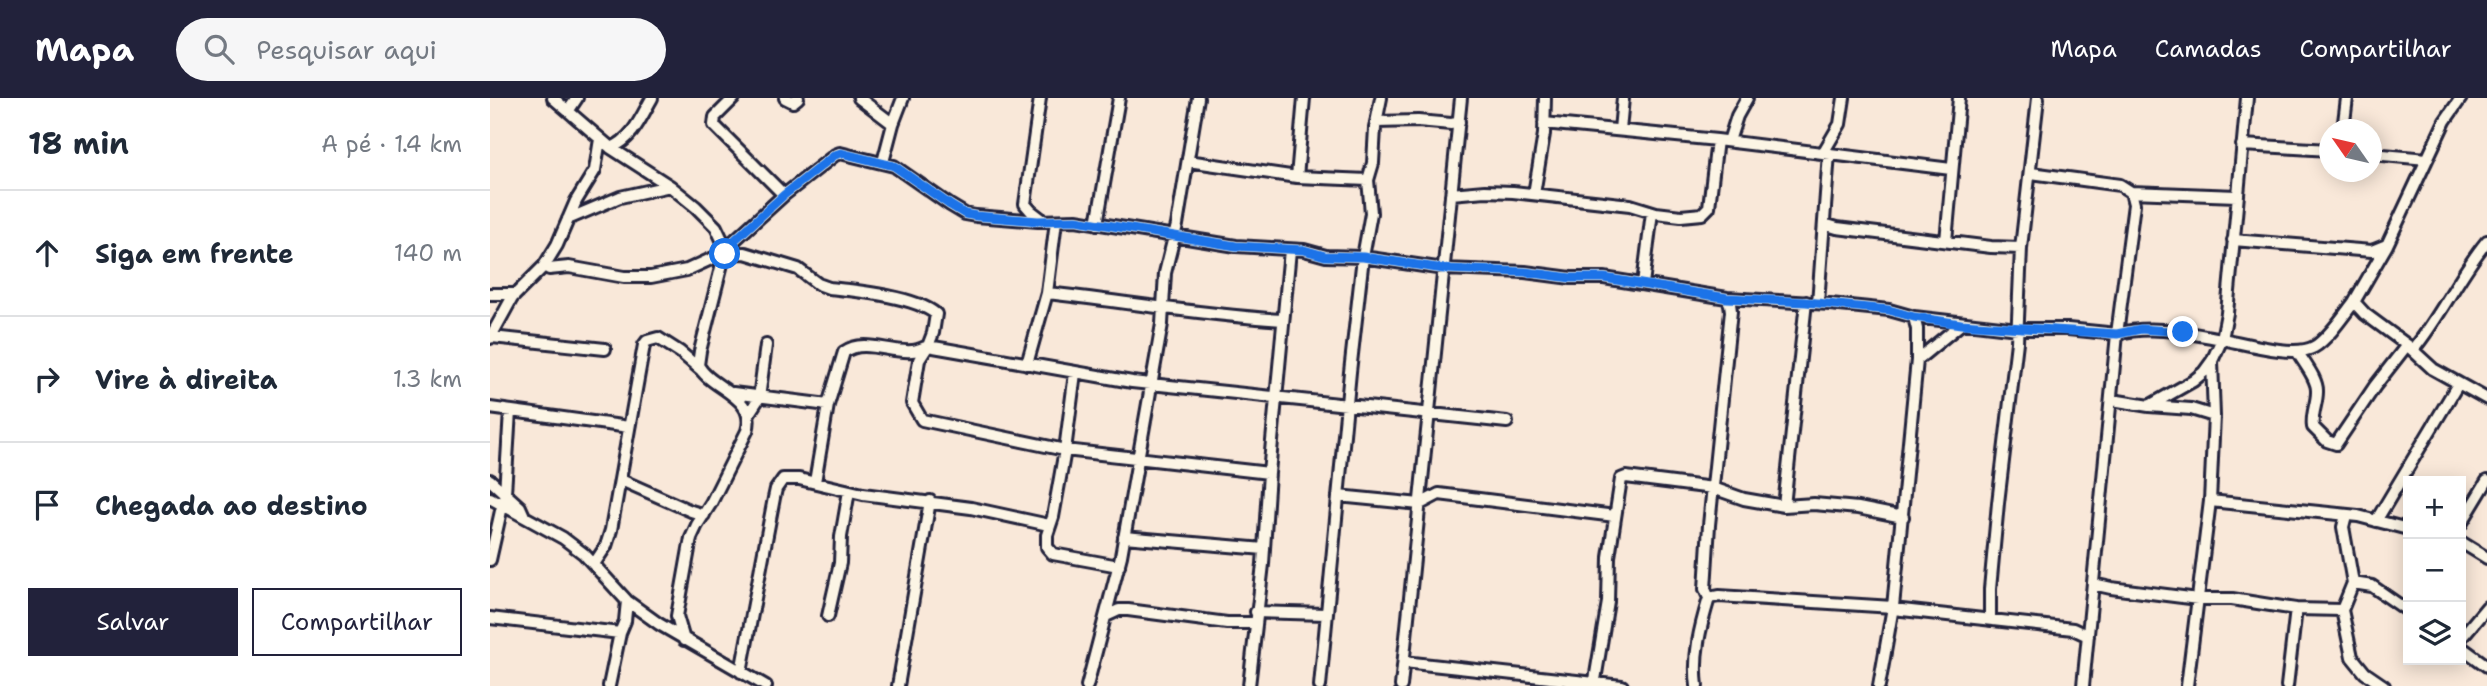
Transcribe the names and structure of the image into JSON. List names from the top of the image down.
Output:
{
  "north": "top left",
  "page": {
    "header": "Mapa",
    "search": "Pesquisar aqui",
    "nav": ["Mapa", "Camadas", "Compartilhar"],
    "heading": ["18 min", "A pé · 1.4 km"],
    "list": [
      ["Siga em frente", "140 m"],
      ["Vire à direita", "1.3 km"],
      "Chegada ao destino"
    ],
    "map_buttons": ["+", "−"],
    "buttons": ["Salvar", "Compartilhar"]
  }
}
